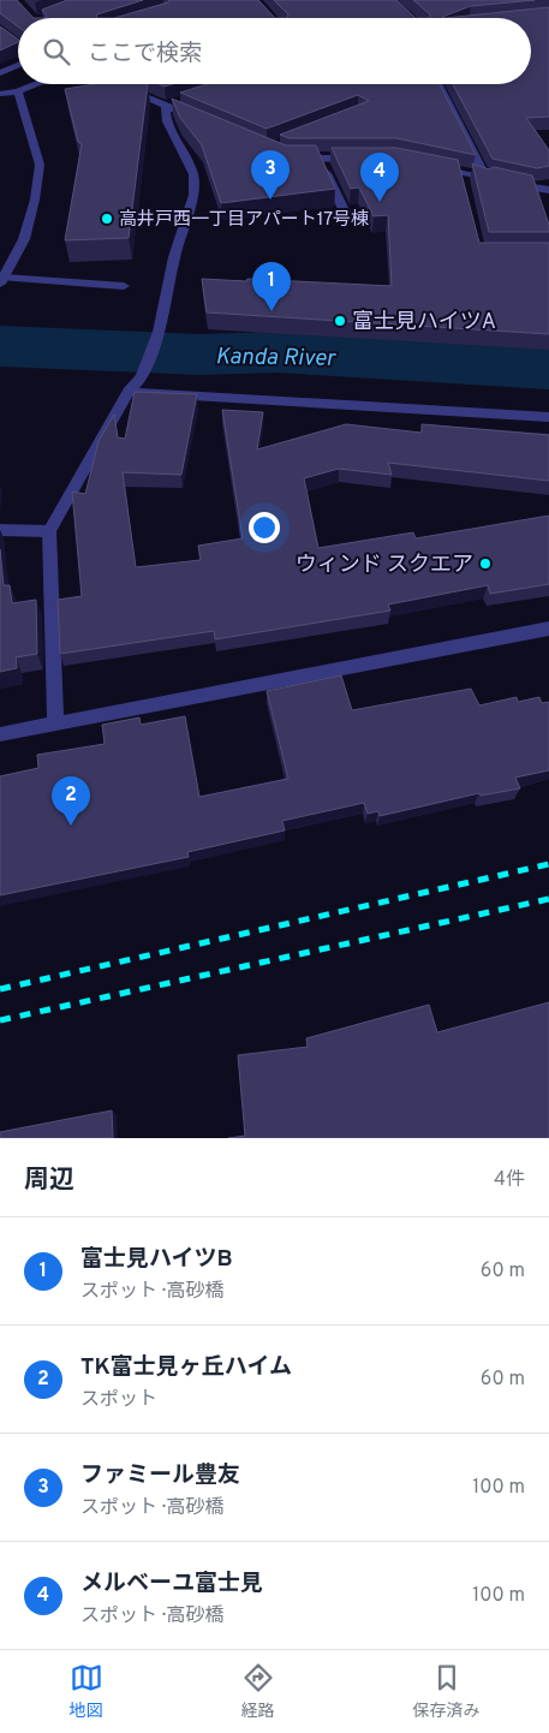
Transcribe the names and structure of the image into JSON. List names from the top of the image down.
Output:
{
  "water": ["Kanda River"],
  "places": ["高井戸西一丁目アパート17号棟", "富士見ハイツA", "ウィンド スクエア"],
  "page": {
    "search": "ここで検索",
    "pins": [
      "3",
      "4",
      "1",
      "2"
    ],
    "heading": ["周辺", "4件"],
    "list": [
      {
        "mark": "1",
        "name": "富士見ハイツB",
        "note": "スポット · 高砂橋",
        "value": "60 m"
      },
      {
        "mark": "2",
        "name": "TK富士見ヶ丘ハイム",
        "note": "スポット",
        "value": "60 m"
      },
      {
        "mark": "3",
        "name": "ファミール豊友",
        "note": "スポット · 高砂橋",
        "value": "100 m"
      },
      {
        "mark": "4",
        "name": "メルベーユ富士見",
        "note": "スポット · 高砂橋",
        "value": "100 m"
      }
    ],
    "nav": ["地図", "経路", "保存済み"]
  }
}
